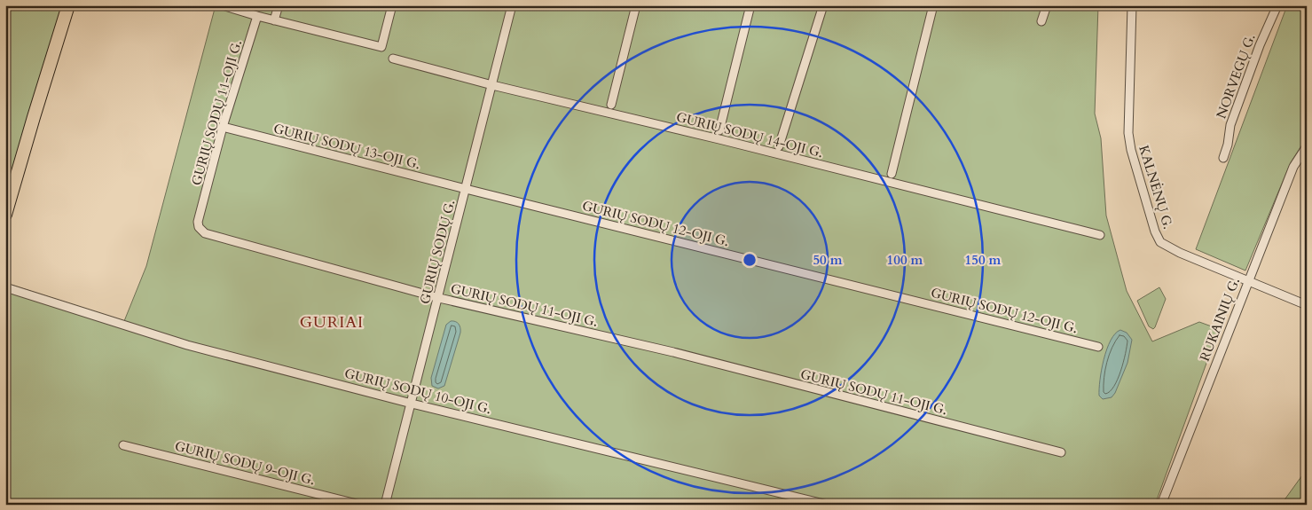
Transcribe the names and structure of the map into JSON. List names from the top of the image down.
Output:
{
  "streets": {
    "street": [
      "NORVEGŲ G.",
      "GURIŲ SODŲ 11-OJI G.",
      "GURIŲ SODŲ 14-OJI G.",
      "GURIŲ SODŲ 13-OJI G.",
      "KALNĖNŲ G.",
      "GURIŲ SODŲ 12-OJI G.",
      "GURIŲ SODŲ G.",
      "RUKAINIŲ G.",
      "GURIŲ SODŲ 10-OJI G.",
      "GURIŲ SODŲ 9-OJI G."
    ]
  },
  "crossings": [
    ["GURIŲ SODŲ 11-OJI G.", "GURIŲ SODŲ 13-OJI G."],
    ["GURIŲ SODŲ 11-OJI G.", "GURIŲ SODŲ G."],
    ["GURIŲ SODŲ 14-OJI G.", "GURIŲ SODŲ G."],
    ["GURIŲ SODŲ 13-OJI G.", "GURIŲ SODŲ 12-OJI G."],
    ["GURIŲ SODŲ 13-OJI G.", "GURIŲ SODŲ G."],
    ["KALNĖNŲ G.", "RUKAINIŲ G."],
    ["GURIŲ SODŲ 12-OJI G.", "GURIŲ SODŲ G."],
    ["GURIŲ SODŲ G.", "GURIŲ SODŲ 10-OJI G."]
  ],
  "districts": ["GURIAI"],
  "rings": ["50 m", "100 m", "150 m"]
}
